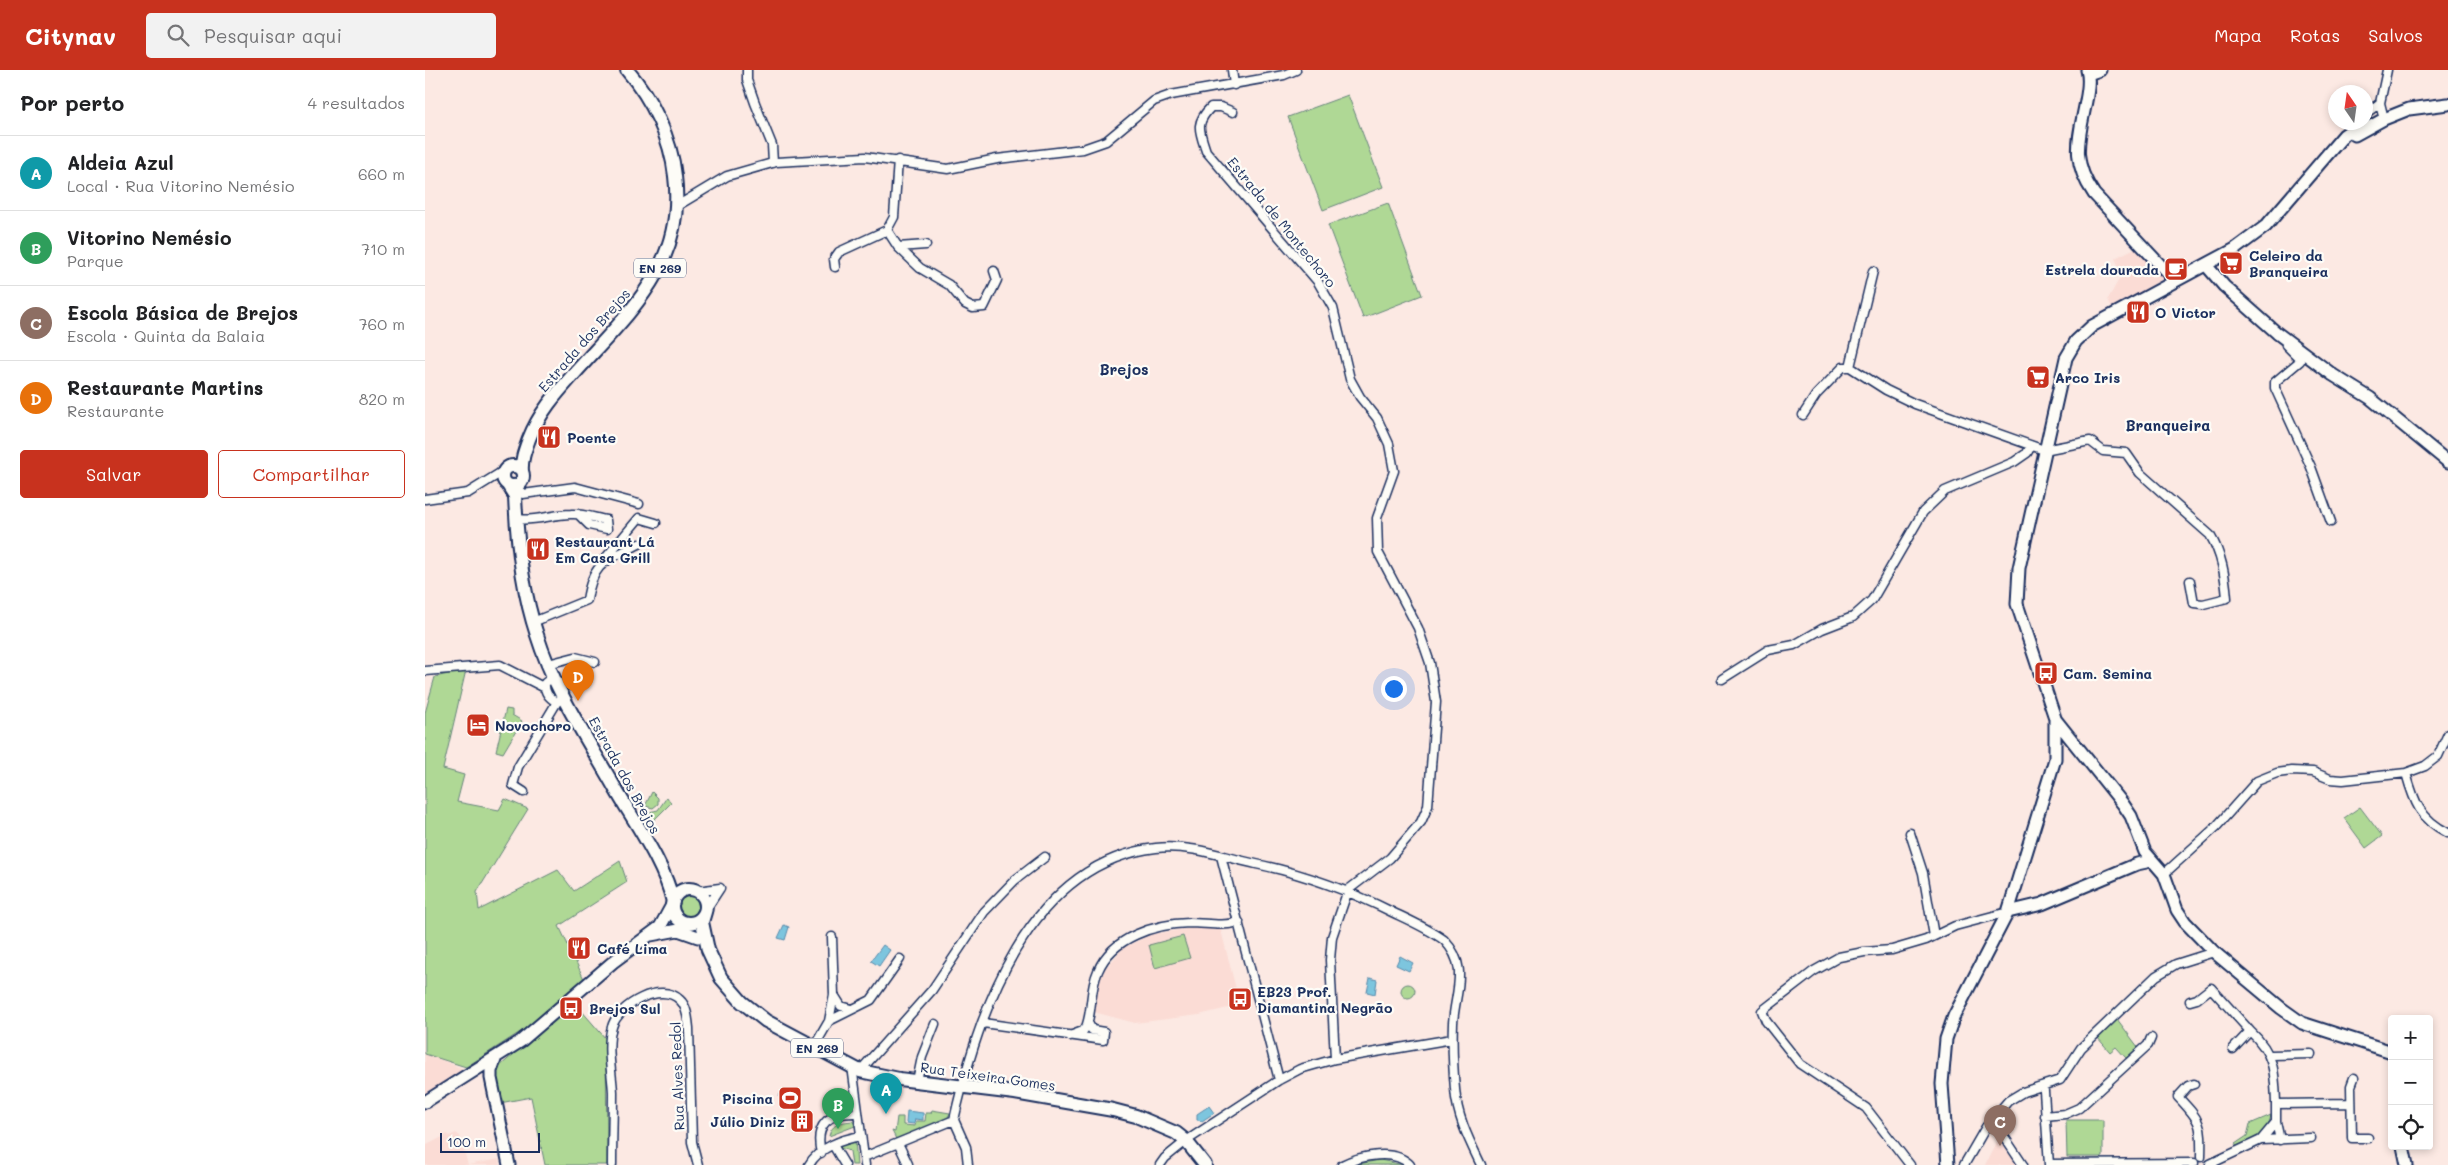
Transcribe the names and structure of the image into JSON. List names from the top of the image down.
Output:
{
  "streets": {
    "main road": ["EN 269", "Estrada dos Brejos", "Rua Teixeira Gomes"],
    "street": ["Estrada de Montechoro", "Rua Alves Redol"]
  },
  "crossings": [
    ["EN 269", "Estrada dos Brejos"],
    ["EN 269", "Rua Teixeira Gomes"],
    ["Estrada dos Brejos", "Rua Teixeira Gomes"]
  ],
  "districts": ["Brejos", "Branqueira"],
  "places": {
    "supermarket": ["Celeiro da Branqueira", "Arco Iris"],
    "cafe": ["Estrela dourada"],
    "restaurant": [
      "O Victor",
      "Poente",
      "Restaurant Lá Em Casa Grill",
      "Café Lima"
    ],
    "bus stop": ["Cam. Semina", "EB23 Prof. Diamantina Negrão", "Brejos Sul"],
    "hotel": ["Novochoro"],
    "sports": ["Piscina"],
    "building": ["Júlio Diniz"]
  },
  "scale_bar": "100 m",
  "north": "top",
  "page": {
    "header": "Citynav",
    "search": "Pesquisar aqui",
    "nav": ["Mapa", "Rotas", "Salvos"],
    "heading": ["Por perto", "4 resultados"],
    "list": [
      {
        "mark": "A",
        "name": "Aldeia Azul",
        "note": "Local · Rua Vitorino Nemésio",
        "value": "660 m"
      },
      {
        "mark": "B",
        "name": "Vitorino Nemésio",
        "note": "Parque",
        "value": "710 m"
      },
      {
        "mark": "C",
        "name": "Escola Básica de Brejos",
        "note": "Escola · Quinta da Balaia",
        "value": "760 m"
      },
      {
        "mark": "D",
        "name": "Restaurante Martins",
        "note": "Restaurante",
        "value": "820 m"
      }
    ],
    "buttons": ["Salvar", "Compartilhar"],
    "pins": [
      "D",
      "A",
      "B",
      "C"
    ],
    "map_buttons": ["+", "−"],
    "scale": "100 m"
  }
}
